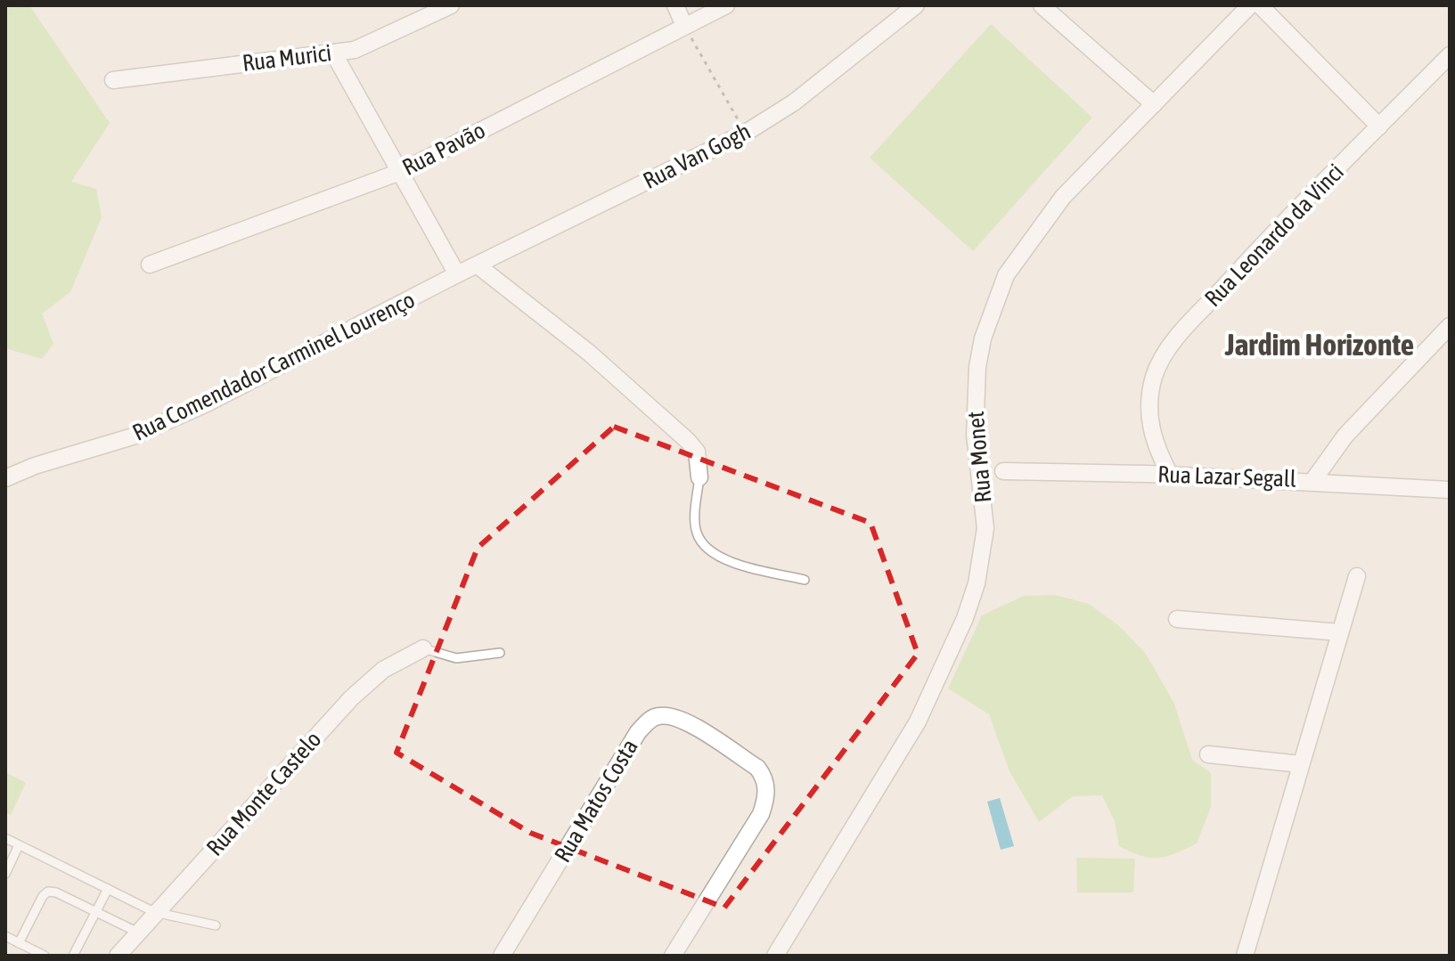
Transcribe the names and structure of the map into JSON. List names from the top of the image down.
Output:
{
  "streets": {
    "street": [
      "Rua Murici",
      "Rua Pavão",
      "Rua Van Gogh",
      "Rua Leonardo da Vinci",
      "Rua Comendador Carminel Lourenço",
      "Rua Monet",
      "Rua Lazar Segall",
      "Rua Monte Castelo",
      "Rua Matos Costa"
    ]
  },
  "crossings": [
    ["Rua Van Gogh", "Rua Comendador Carminel Lourenço"],
    ["Rua Leonardo da Vinci", "Rua Lazar Segall"]
  ],
  "districts": ["Jardim Horizonte"]
}
